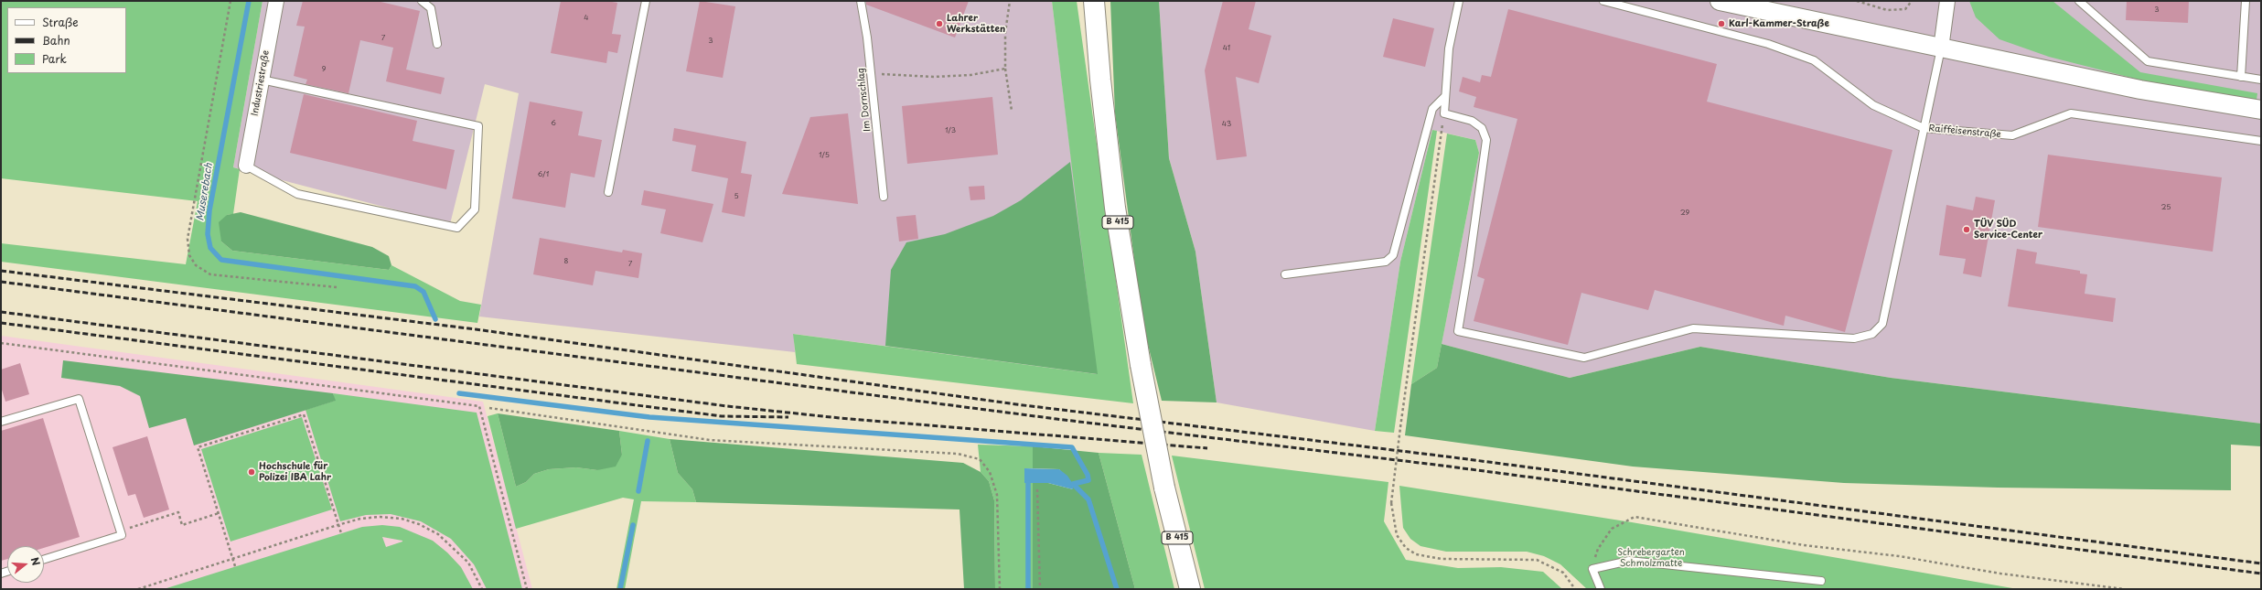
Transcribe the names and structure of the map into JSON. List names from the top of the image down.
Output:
{
  "streets": {
    "main road": ["B 415"],
    "street": ["Industriestraße"],
    "lane": ["Im Dornschlag", "Raiffeisenstraße"]
  },
  "water": ["Muserebach"],
  "parks": ["Schrebergarten Schmolzmatte"],
  "places": [
    "Lahrer Werkstätten",
    "Karl-Kammer-Straße",
    "TÜV SÜD Service-Center",
    "Hochschule für Polizei IBA Lahr"
  ],
  "house_numbers": [
    "3",
    "4",
    "7",
    "3",
    "41",
    "9",
    "6",
    "43",
    "1/3",
    "1/5",
    "6/1",
    "5",
    "25",
    "29",
    "8",
    "7"
  ],
  "legend": ["Straße", "Bahn", "Park"],
  "north": "right"
}
